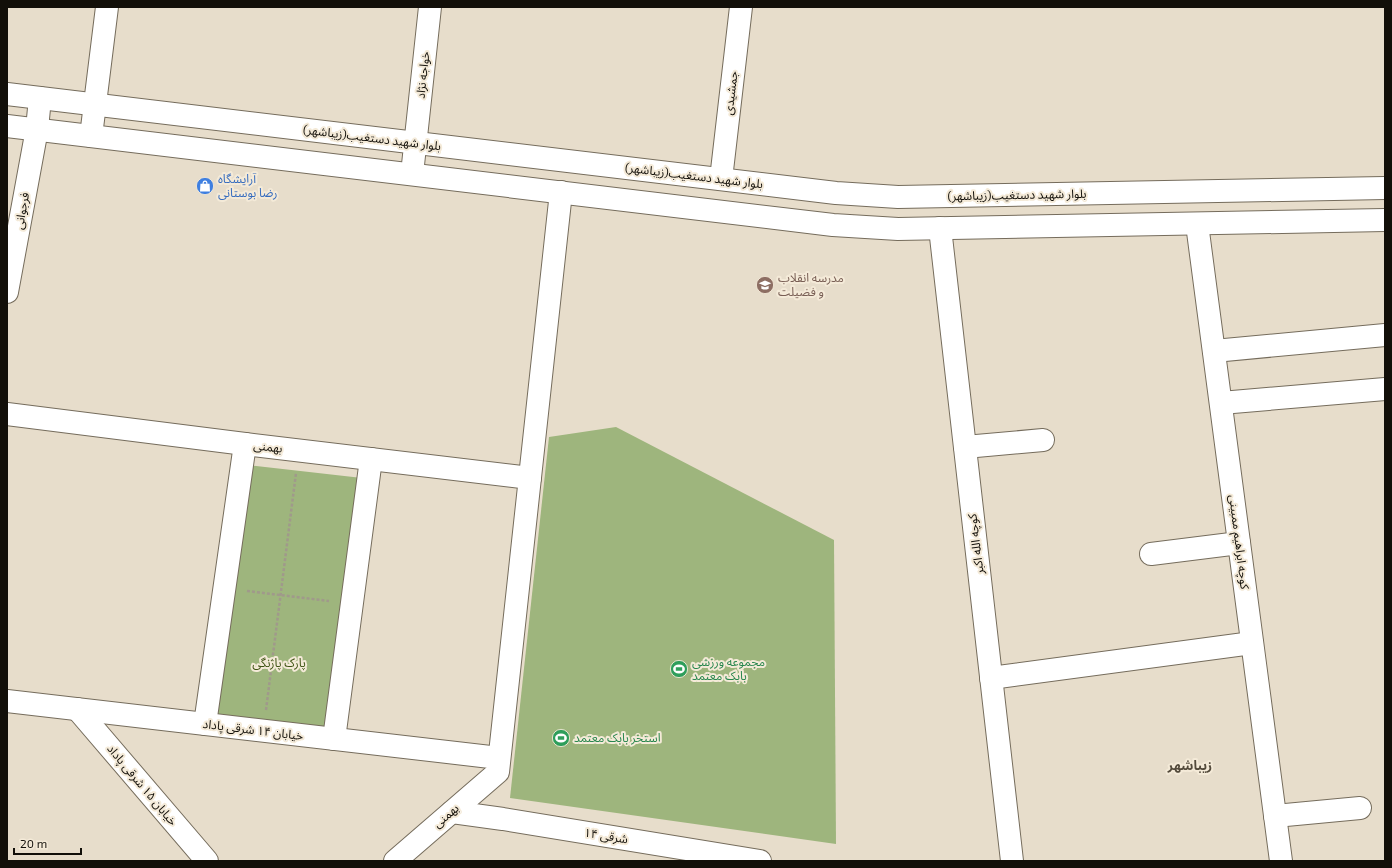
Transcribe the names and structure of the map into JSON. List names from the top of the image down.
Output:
{
  "streets": {
    "street": [
      "خواجه نژاد",
      "جمشیدی",
      "بلوار شهید دستغیب(زیباشهر)",
      "فرجوانی",
      "بهمنی",
      "کوچه ابراهیم ممبینی",
      "کوچه الله اکبر",
      "خیابان ۱۴ شرقی پاداد",
      "خیابان ۱۵ شرقی پاداد",
      "۱۴ شرقی"
    ]
  },
  "crossings": [
    ["خواجه نژاد", "بلوار شهید دستغیب(زیباشهر)"],
    ["جمشیدی", "بلوار شهید دستغیب(زیباشهر)"],
    ["بلوار شهید دستغیب(زیباشهر)", "فرجوانی"],
    ["بهمنی", "خیابان ۱۴ شرقی پاداد"],
    ["بهمنی", "۱۴ شرقی"],
    ["خیابان ۱۴ شرقی پاداد", "خیابان ۱۵ شرقی پاداد"]
  ],
  "districts": ["زیباشهر"],
  "parks": ["پارک پاژنگی"],
  "places": {
    "shop": ["آرایشگاه رضا بوستانی"],
    "school or university": ["مدرسه انقلاب و فضیلت"],
    "sports": ["مجموعه ورزشی بابک معتمد", "استخر بابک معتمد"]
  },
  "scale_bar": "20 m"
}
